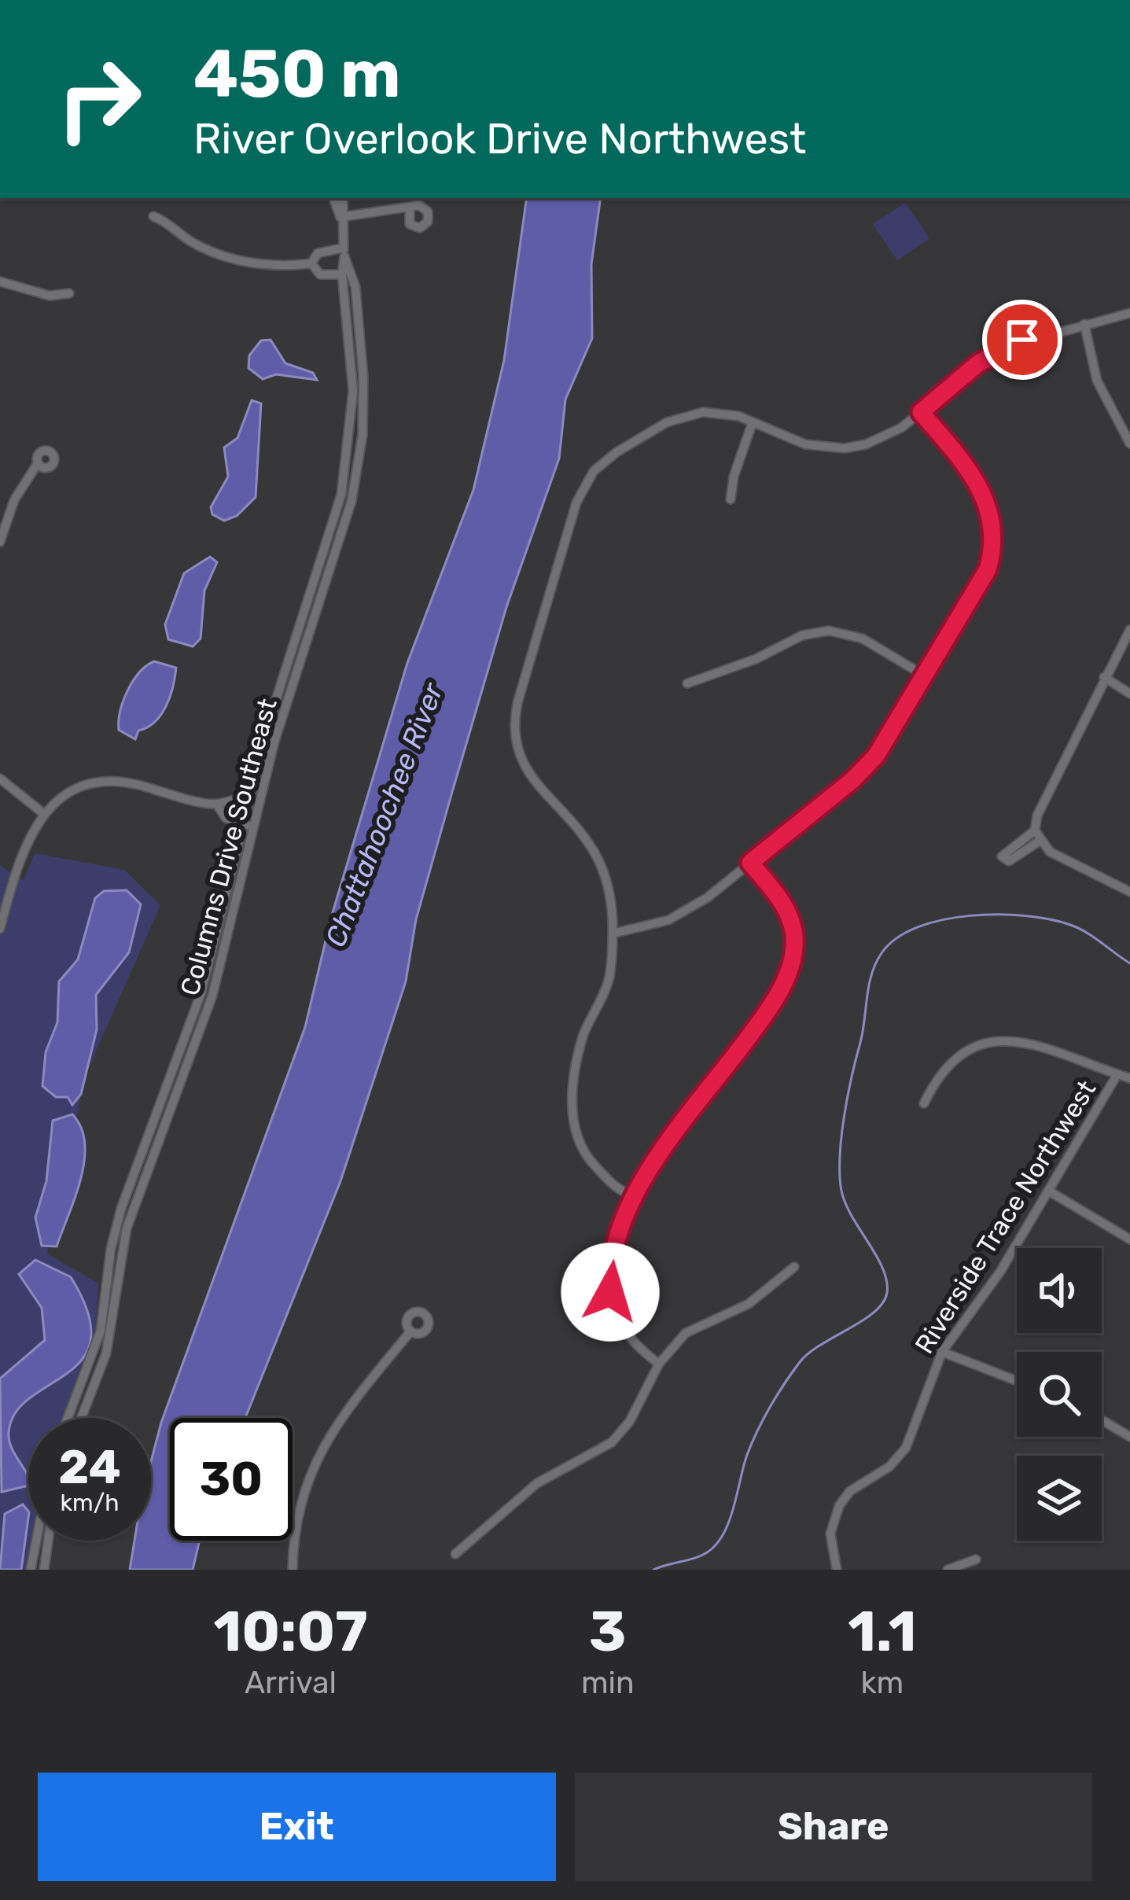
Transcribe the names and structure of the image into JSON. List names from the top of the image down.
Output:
{
  "streets": {
    "street": ["Columns Drive Southeast", "Riverside Trace Northwest"]
  },
  "water": ["Chattahoochee River"],
  "page": {
    "turn": ["450 m", "River Overlook Drive Northwest"],
    "speed": "24 km/h",
    "limit": "30",
    "eta": [
      "10:07",
      "Arrival",
      "3",
      "min",
      "1.1",
      "km"
    ],
    "buttons": ["Exit", "Share"]
  }
}
